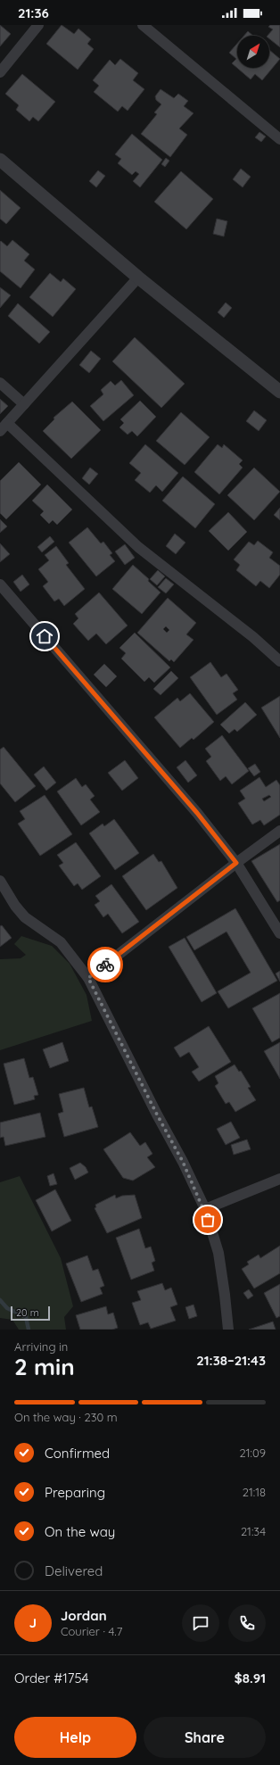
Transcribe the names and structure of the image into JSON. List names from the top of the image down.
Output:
{
  "scale_bar": "20 m",
  "north": "top right",
  "page": {
    "status": "21:36",
    "scale": "20 m",
    "heading": ["2 min", "Arriving in", "21:38–21:43"],
    "panel": [
      "Jordan",
      "Courier · 4.7",
      "Order #1754",
      "$8.91"
    ],
    "bar": "On the way · 230 m",
    "list": [
      ["Confirmed", "21:09"],
      ["Preparing", "21:18"],
      ["On the way", "21:34"],
      "Delivered"
    ],
    "round": "J",
    "buttons": ["Help", "Share"]
  }
}
